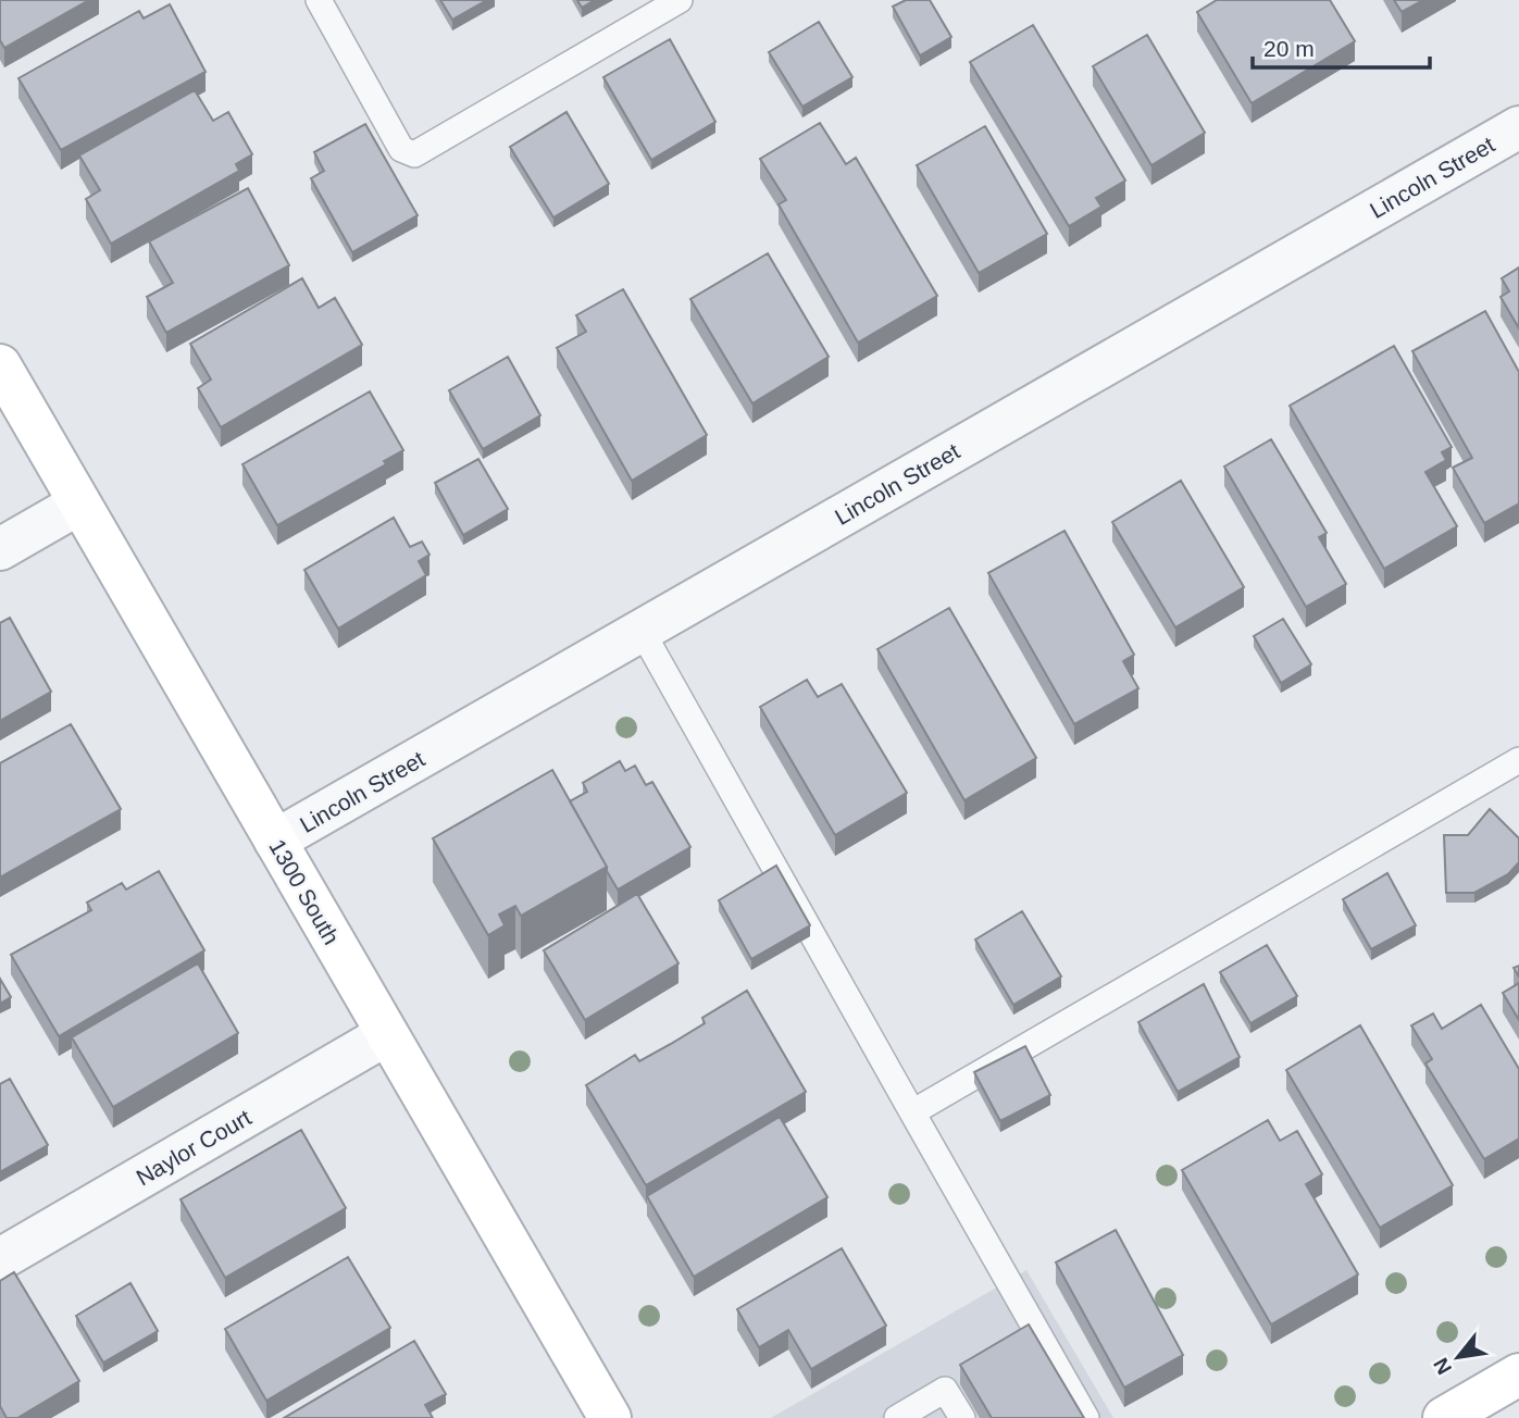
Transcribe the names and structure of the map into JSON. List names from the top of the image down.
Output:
{
  "streets": {
    "street": ["Lincoln Street", "1300 South", "Naylor Court"]
  },
  "crossings": [
    ["Lincoln Street", "1300 South"],
    ["1300 South", "Naylor Court"]
  ],
  "scale_bar": "20 m",
  "north": "bottom left"
}
